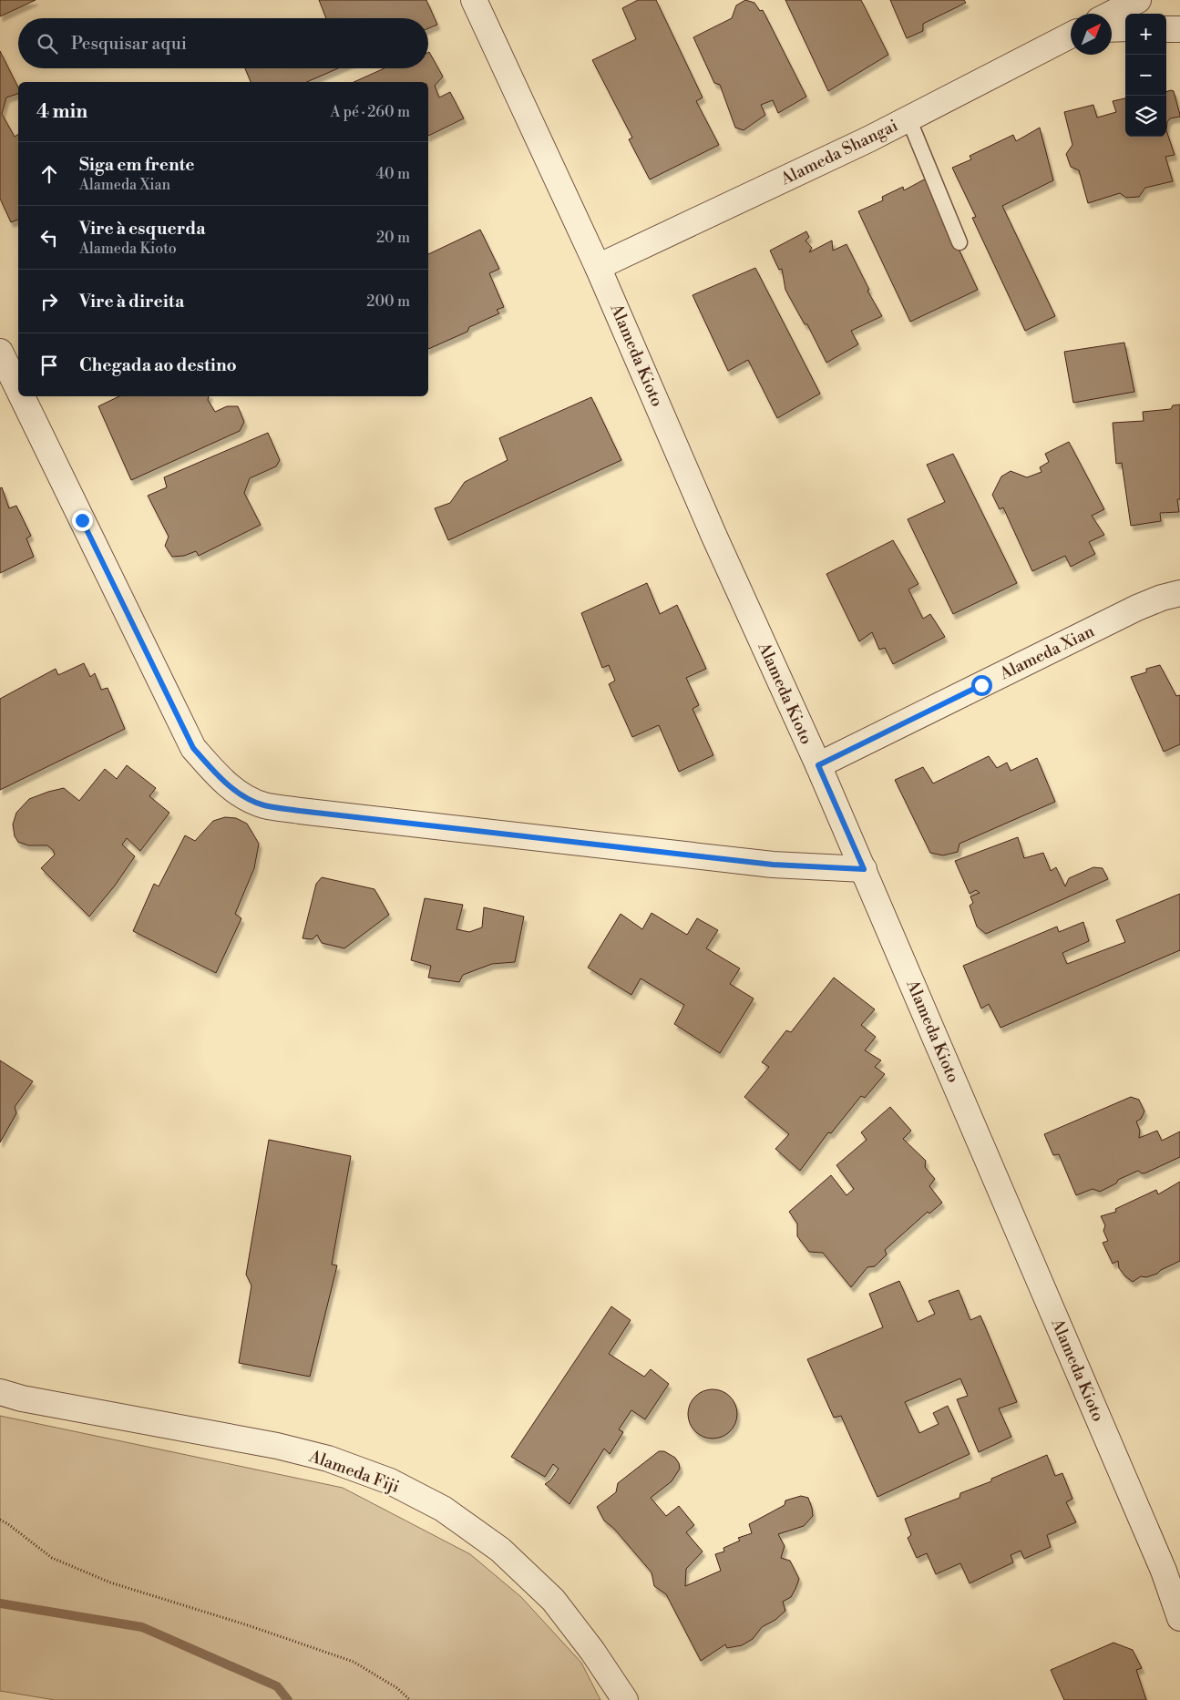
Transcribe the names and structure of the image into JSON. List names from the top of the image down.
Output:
{
  "streets": {
    "street": [
      "Alameda Shangai",
      "Alameda Kioto",
      "Alameda Xian",
      "Alameda Fiji"
    ]
  },
  "crossings": [
    ["Alameda Shangai", "Alameda Kioto"],
    ["Alameda Kioto", "Alameda Xian"]
  ],
  "north": "top right",
  "page": {
    "map_buttons": ["+", "−"],
    "search": "Pesquisar aqui",
    "heading": ["4 min", "A pé · 260 m"],
    "list": [
      ["Siga em frente", "Alameda Xian", "40 m"],
      ["Vire à esquerda", "Alameda Kioto", "20 m"],
      ["Vire à direita", "200 m"],
      "Chegada ao destino"
    ]
  }
}
